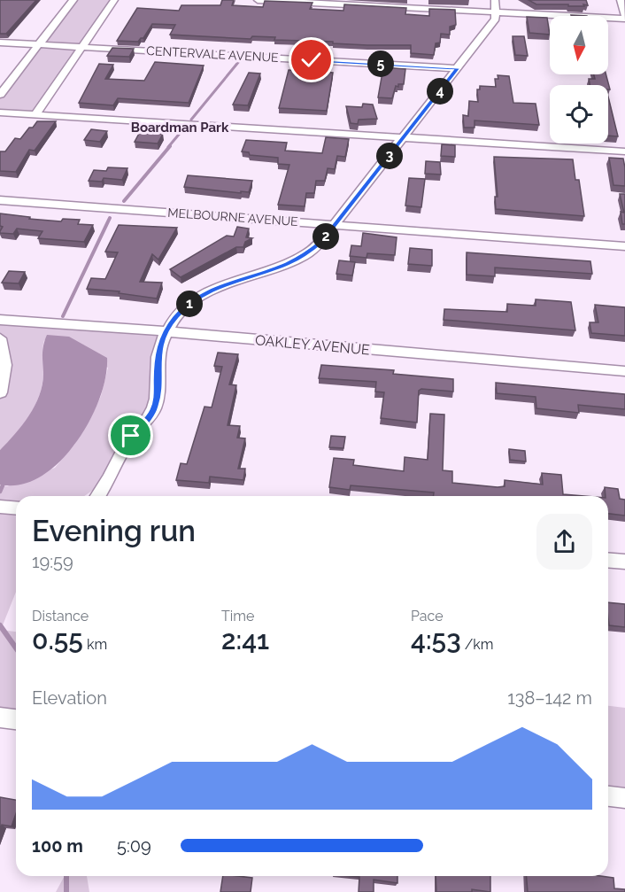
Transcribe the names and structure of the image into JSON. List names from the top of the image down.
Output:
{
  "streets": {
    "street": ["CENTERVALE AVENUE", "MELBOURNE AVENUE", "OAKLEY AVENUE"]
  },
  "districts": ["Boardman Park"],
  "north": "bottom",
  "page": {
    "pins": [
      "5",
      "4",
      "3",
      "2",
      "1"
    ],
    "heading": ["Evening run", "19:59"],
    "stats": [
      ["Distance", "0.55 km"],
      ["Time", "2:41"],
      ["Pace", "4:53 /km"]
    ],
    "chart": ["Elevation", "138–142 m"],
    "list": [
      {
        "name": "100 m",
        "note": "5:09"
      }
    ]
  }
}
